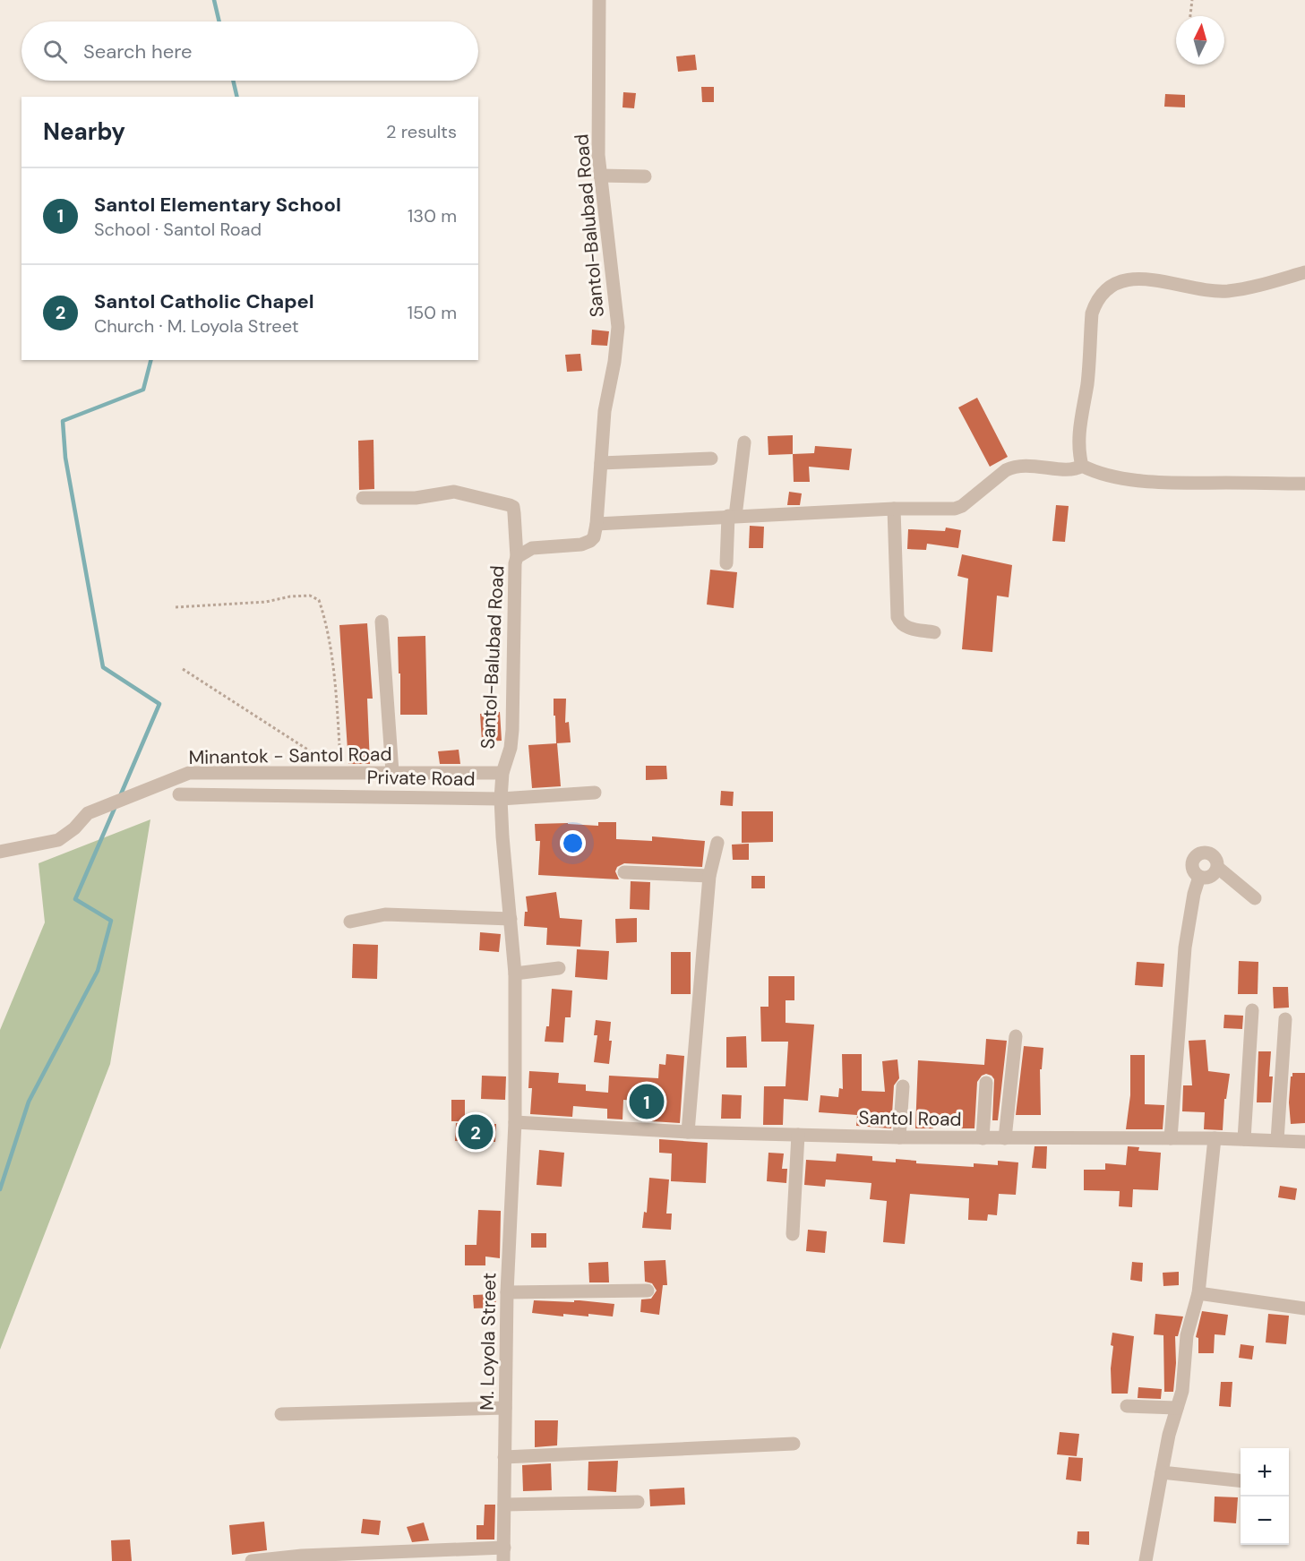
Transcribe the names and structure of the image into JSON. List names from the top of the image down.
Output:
{
  "streets": {
    "street": [
      "Santol-Balubad Road",
      "Minantok - Santol Road",
      "Private Road",
      "Santol Road",
      "M. Loyola Street"
    ]
  },
  "crossings": [
    ["Santol-Balubad Road", "Minantok - Santol Road"],
    ["Santol-Balubad Road", "Private Road"],
    ["Santol-Balubad Road", "Santol Road"],
    ["Santol-Balubad Road", "M. Loyola Street"],
    ["Santol Road", "M. Loyola Street"]
  ],
  "north": "top",
  "page": {
    "search": "Search here",
    "heading": ["Nearby", "2 results"],
    "list": [
      {
        "mark": "1",
        "name": "Santol Elementary School",
        "note": "School · Santol Road",
        "value": "130 m"
      },
      {
        "mark": "2",
        "name": "Santol Catholic Chapel",
        "note": "Church · M. Loyola Street",
        "value": "150 m"
      }
    ],
    "pins": ["1", "2"],
    "map_buttons": ["+", "−"]
  }
}
